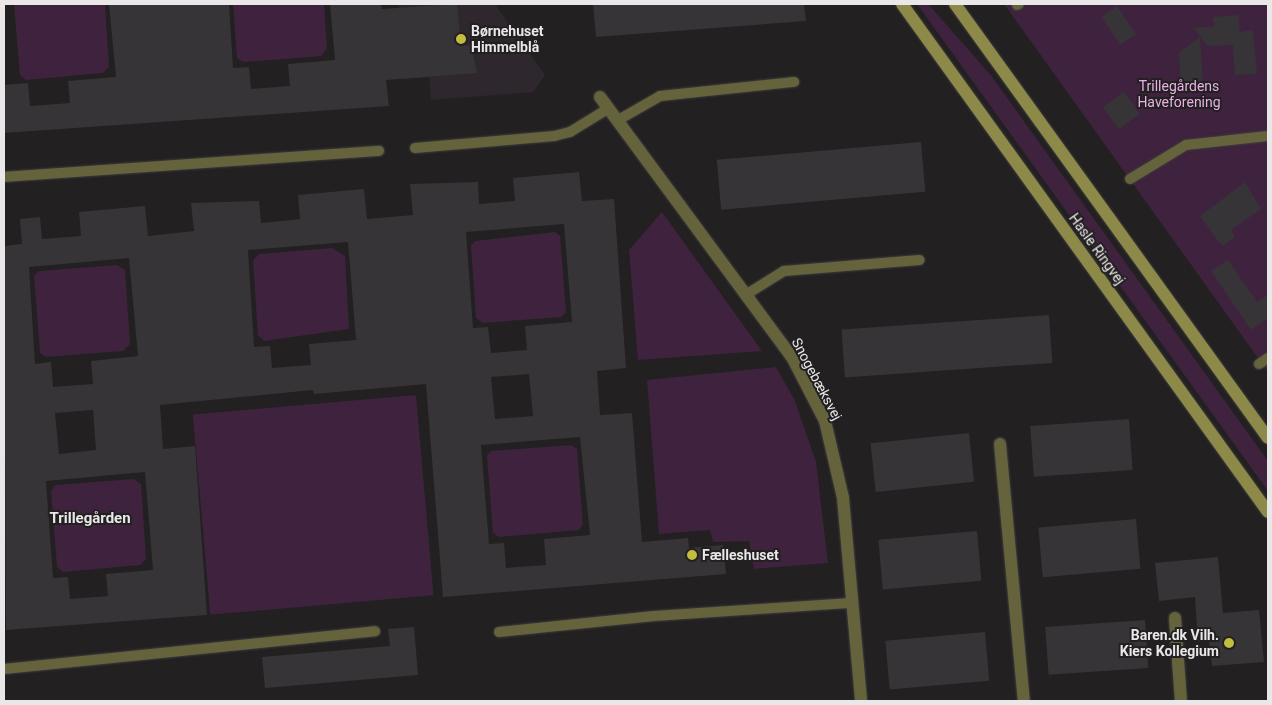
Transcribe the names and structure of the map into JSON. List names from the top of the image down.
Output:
{
  "streets": {
    "main road": ["Hasle Ringvej"],
    "street": ["Snogebæksvej"]
  },
  "districts": ["Trillegården"],
  "parks": ["Trillegårdens Haveforening"],
  "places": ["Børnehuset Himmelblå", "Fælleshuset", "Baren.dk Vilh. Kiers Kollegium"]
}
